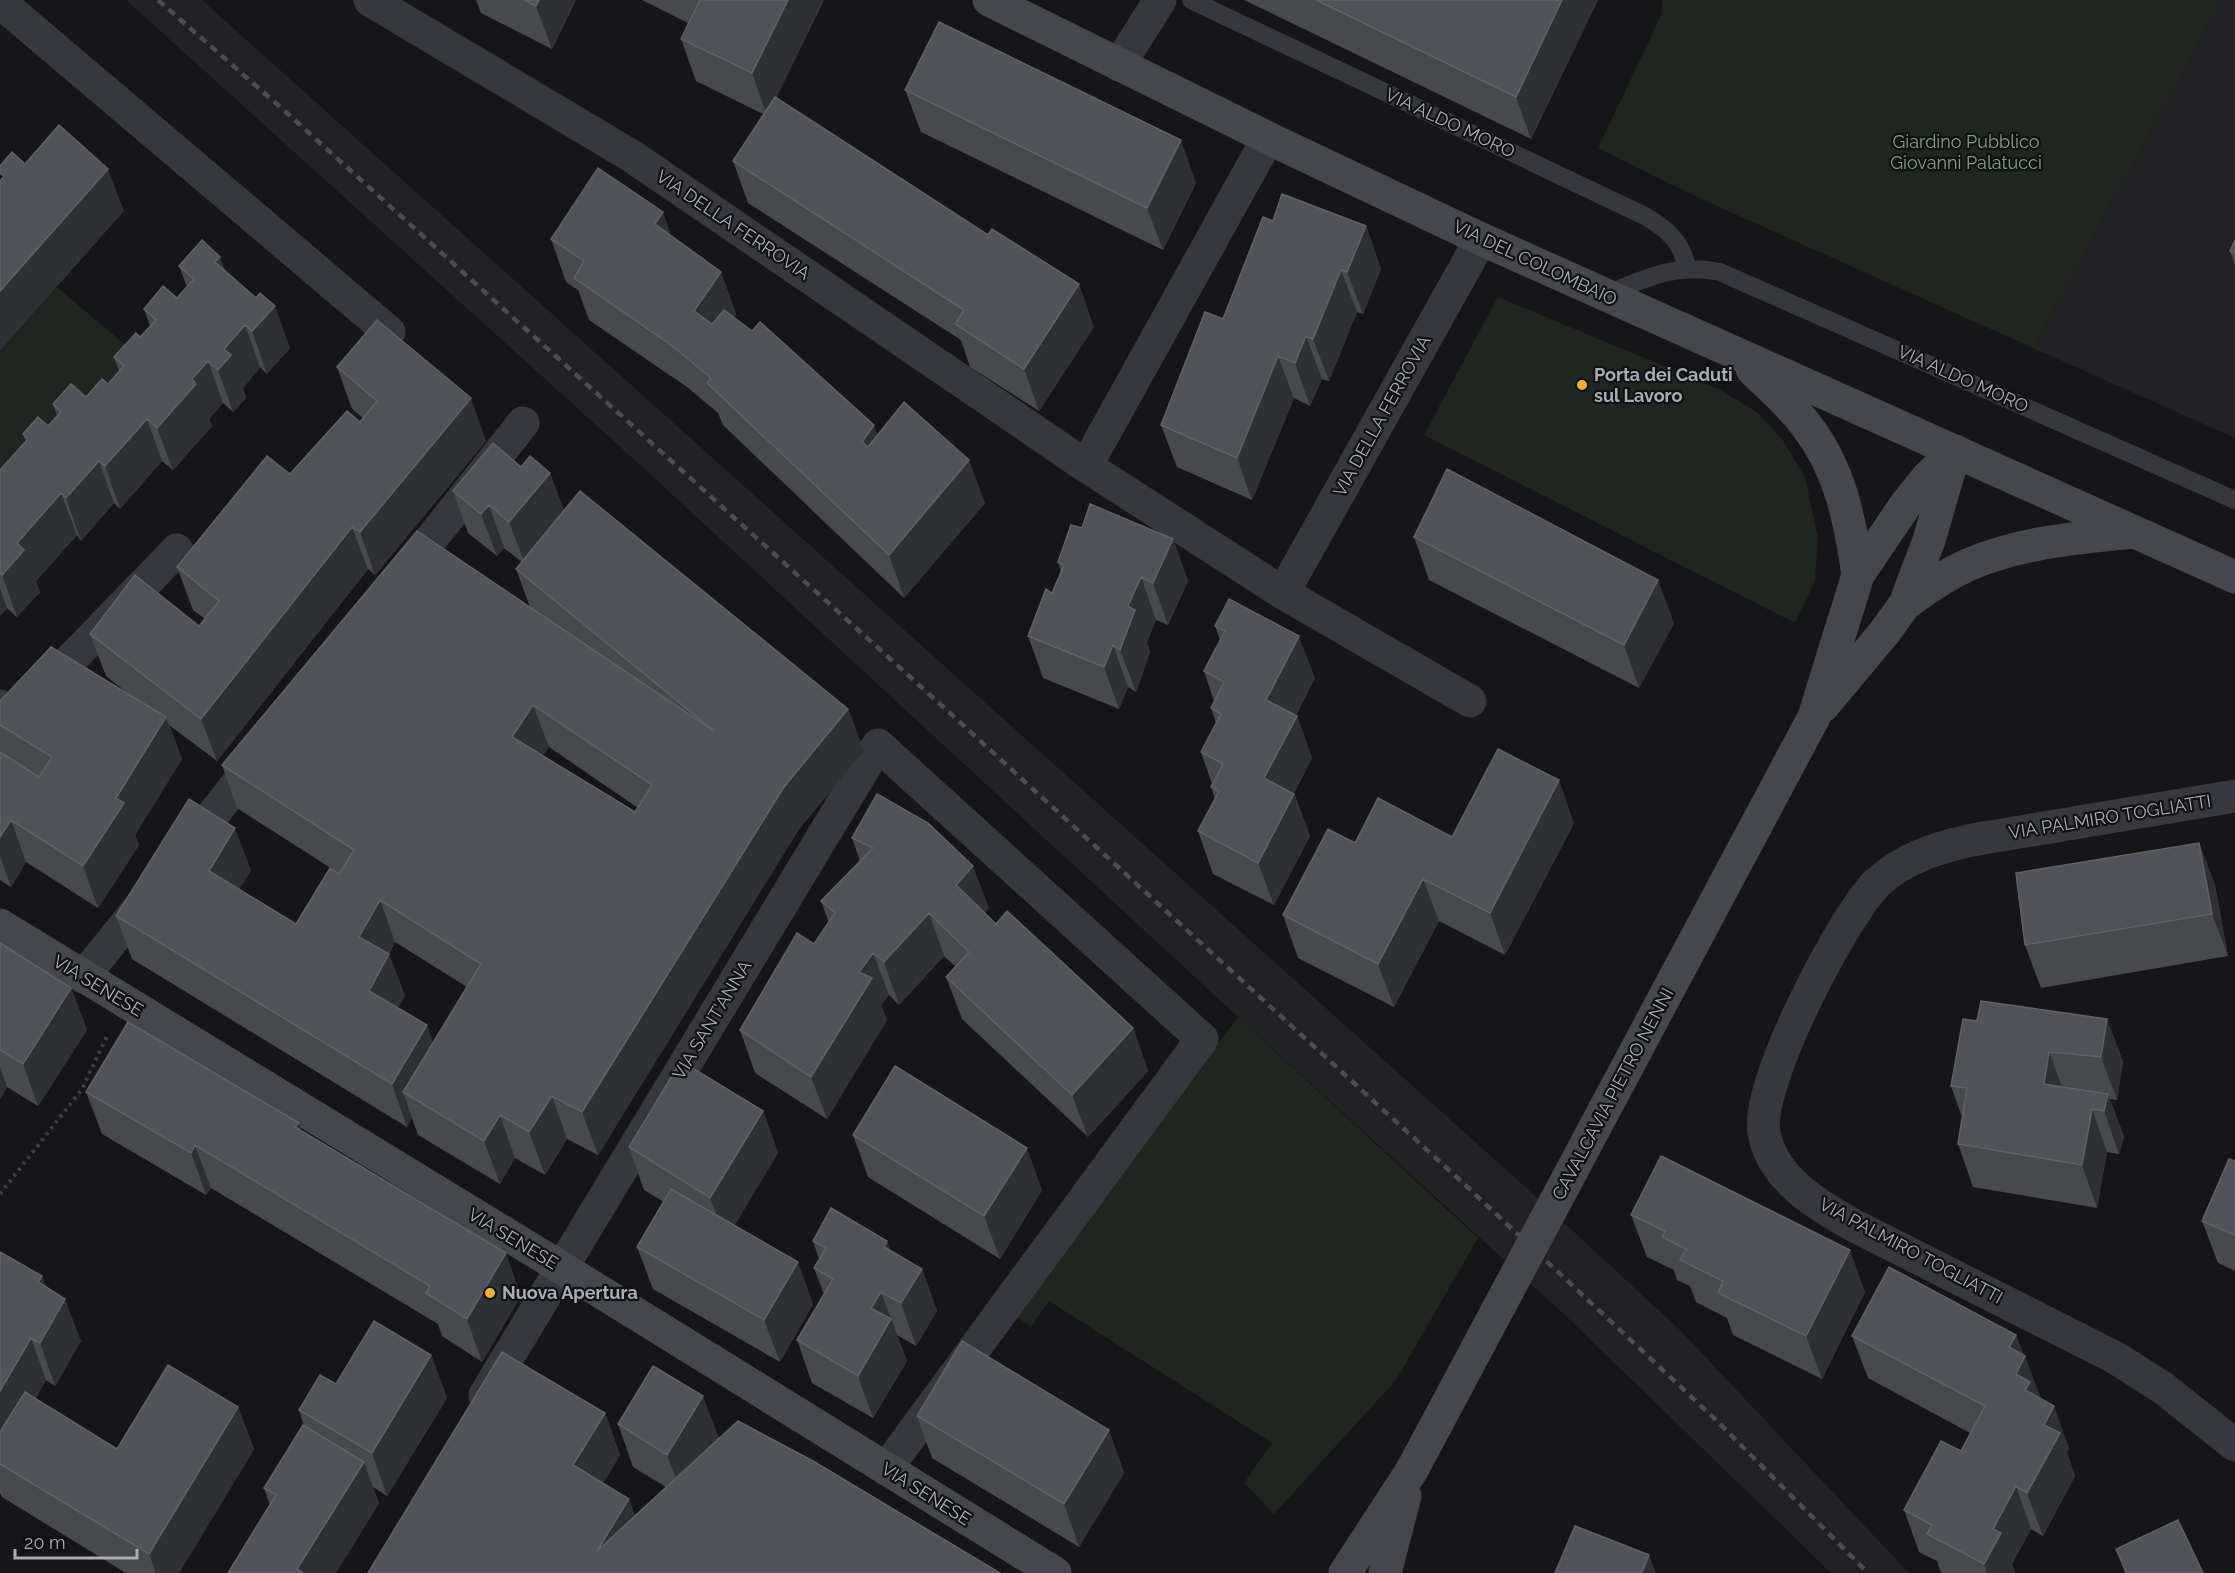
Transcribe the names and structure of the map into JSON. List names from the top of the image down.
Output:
{
  "streets": {
    "main road": ["VIA DEL COLOMBAIO", "VIA SENESE", "CAVALCAVIA PIETRO NENNI"],
    "street": ["VIA DELLA FERROVIA", "VIA PALMIRO TOGLIATTI", "VIA SANT'ANNA"],
    "lane": ["VIA ALDO MORO"]
  },
  "crossings": [
    ["VIA ALDO MORO", "VIA DEL COLOMBAIO"],
    ["VIA DELLA FERROVIA", "VIA DEL COLOMBAIO"],
    ["VIA DEL COLOMBAIO", "CAVALCAVIA PIETRO NENNI"],
    ["VIA SENESE", "VIA SANT'ANNA"]
  ],
  "parks": ["Giardino Pubblico Giovanni Palatucci"],
  "places": ["Porta dei Caduti sul Lavoro", "Nuova Apertura"],
  "scale_bar": "20 m"
}
